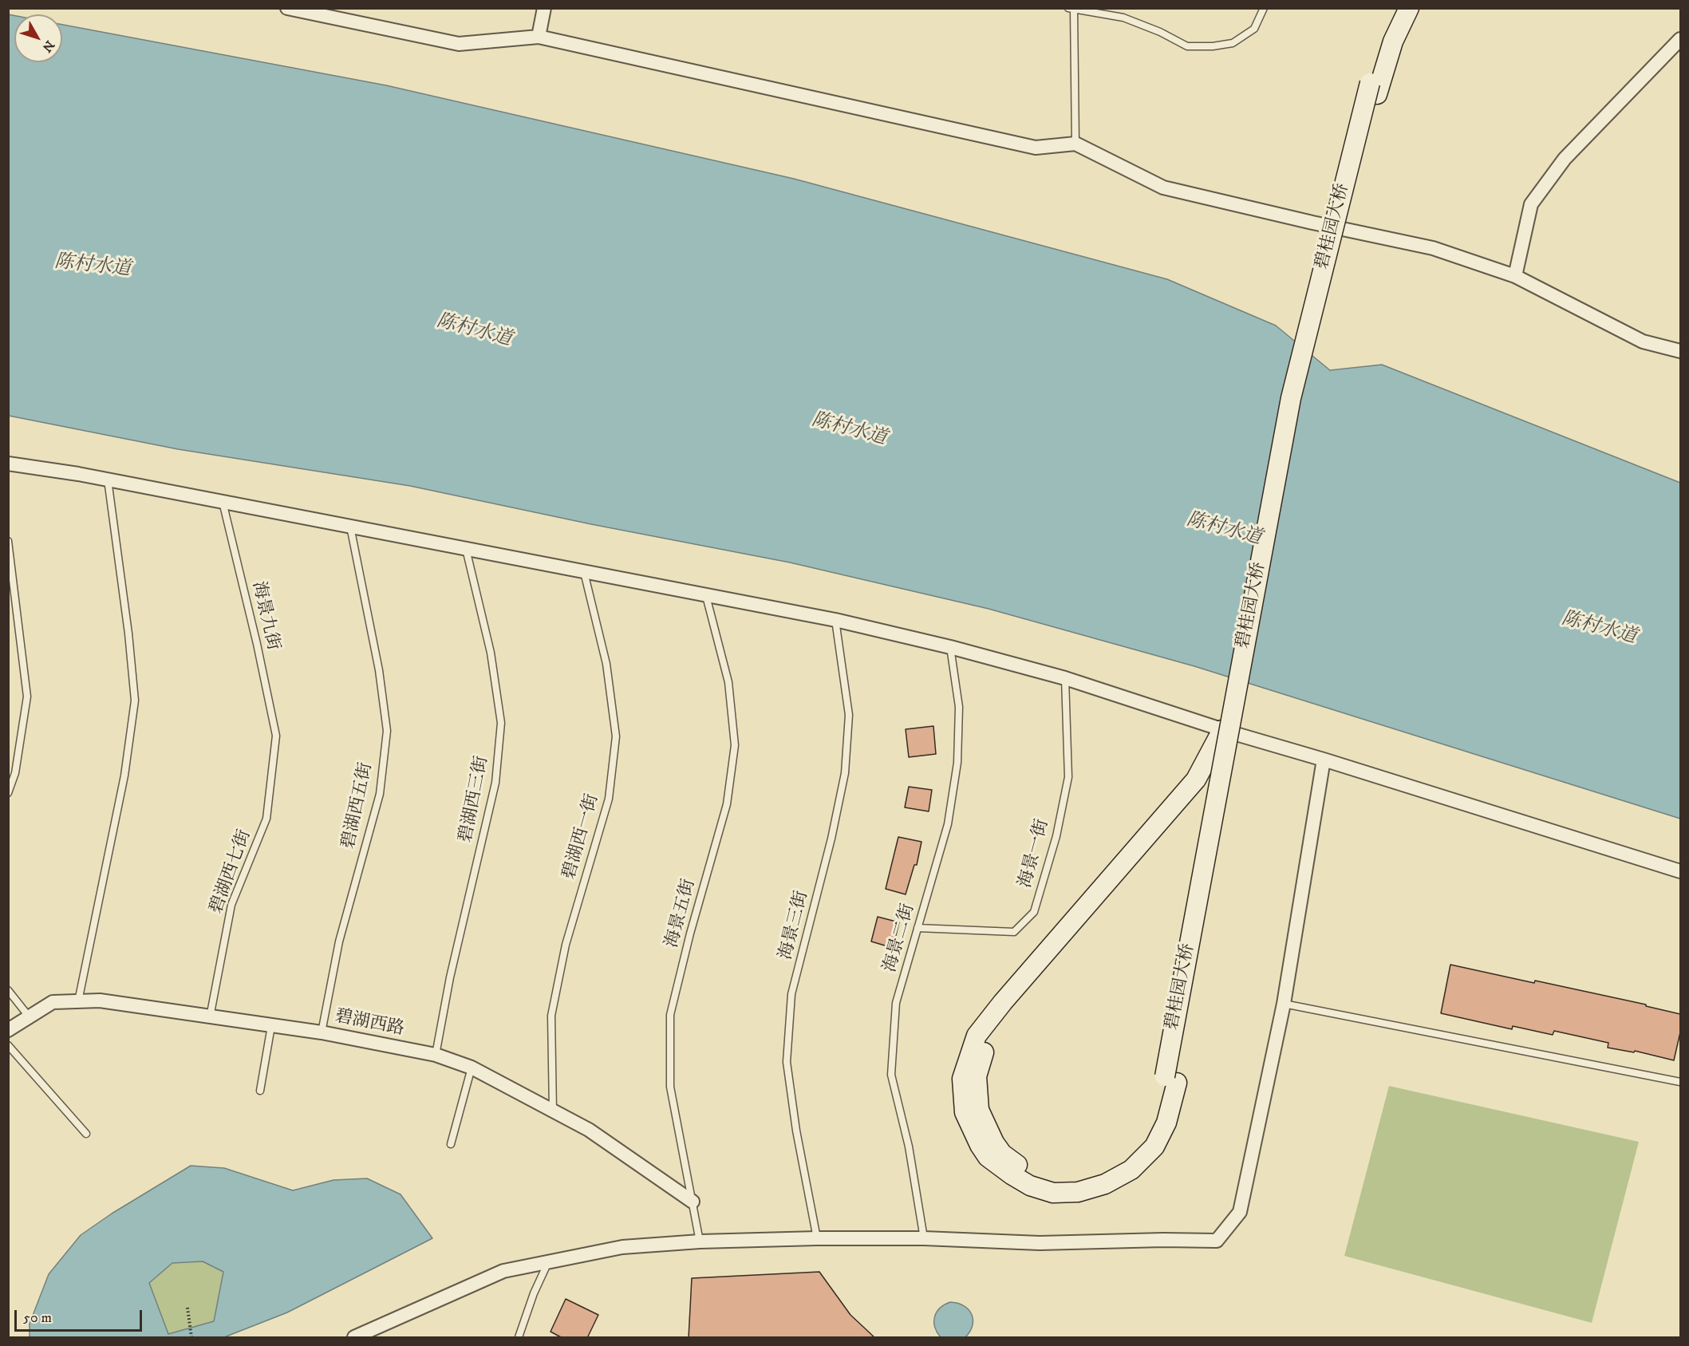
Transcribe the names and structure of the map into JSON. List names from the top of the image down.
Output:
{
  "streets": {
    "main road": ["碧桂园大桥"],
    "street": ["碧湖西路"],
    "lane": [
      "海景九街",
      "碧湖西三街",
      "碧湖西五街",
      "碧湖西一街",
      "海景一街",
      "碧湖西七街",
      "海景五街",
      "海景三街",
      "海景二街"
    ]
  },
  "crossings": [
    ["海景九街", "碧湖西七街"],
    ["碧湖西三街", "碧湖西路"],
    ["碧湖西五街", "碧湖西路"],
    ["碧湖西一街", "碧湖西路"],
    ["海景一街", "海景二街"],
    ["碧湖西七街", "碧湖西路"],
    ["海景五街", "碧湖西路"]
  ],
  "water": ["陈村水道"],
  "scale_bar": "50 m",
  "north": "bottom right"
}
